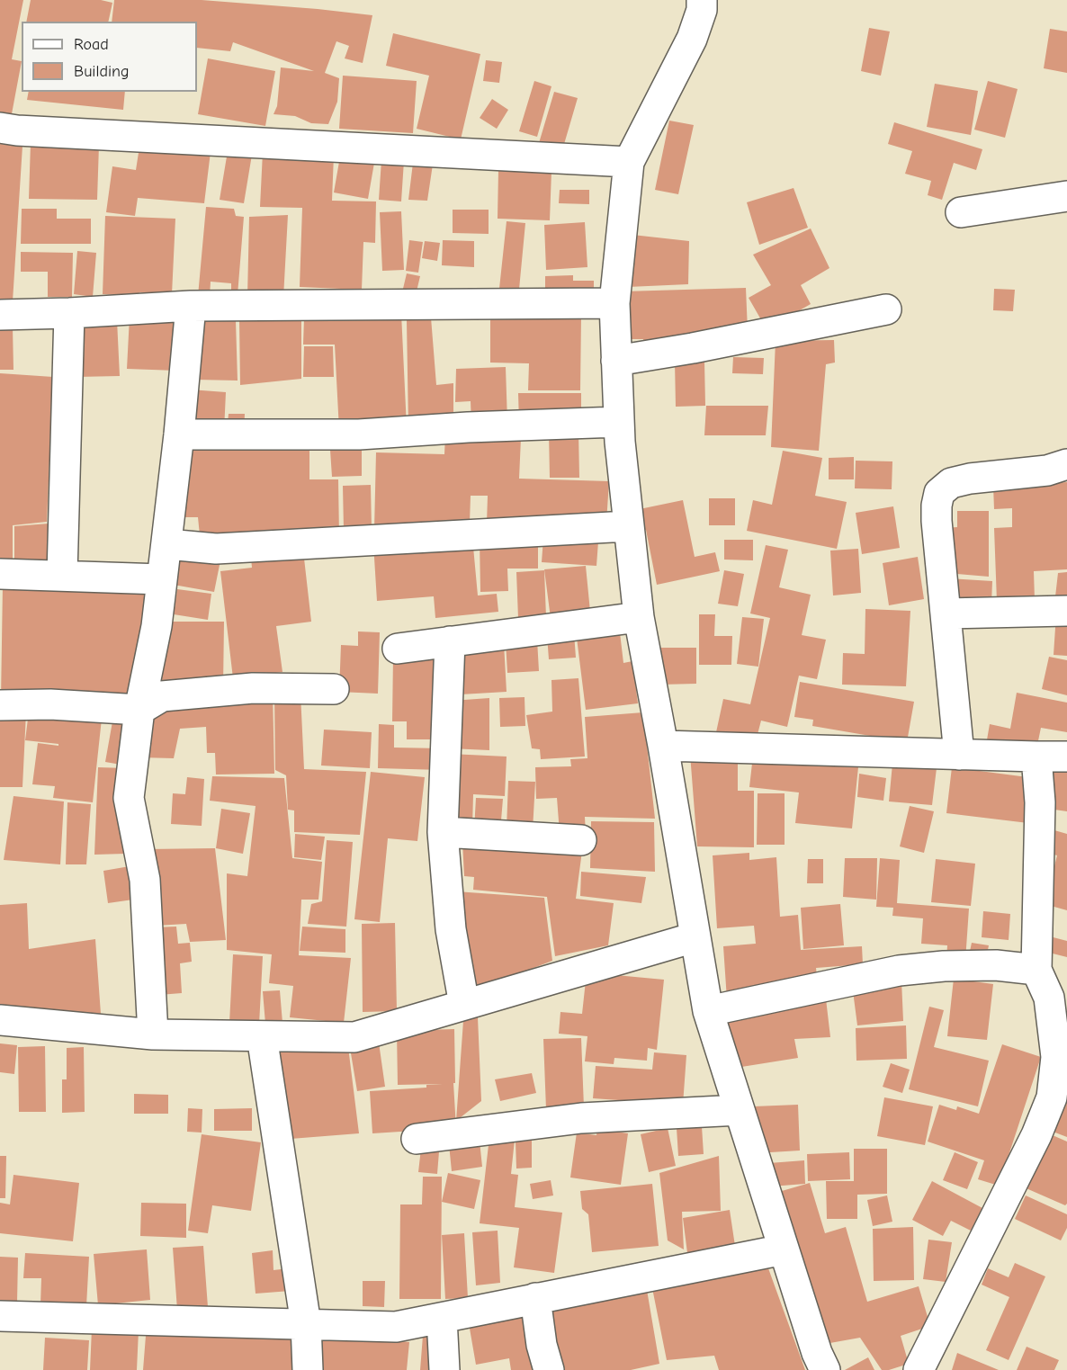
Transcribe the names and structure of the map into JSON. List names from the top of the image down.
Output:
{
  "legend": ["Road", "Building"]
}
